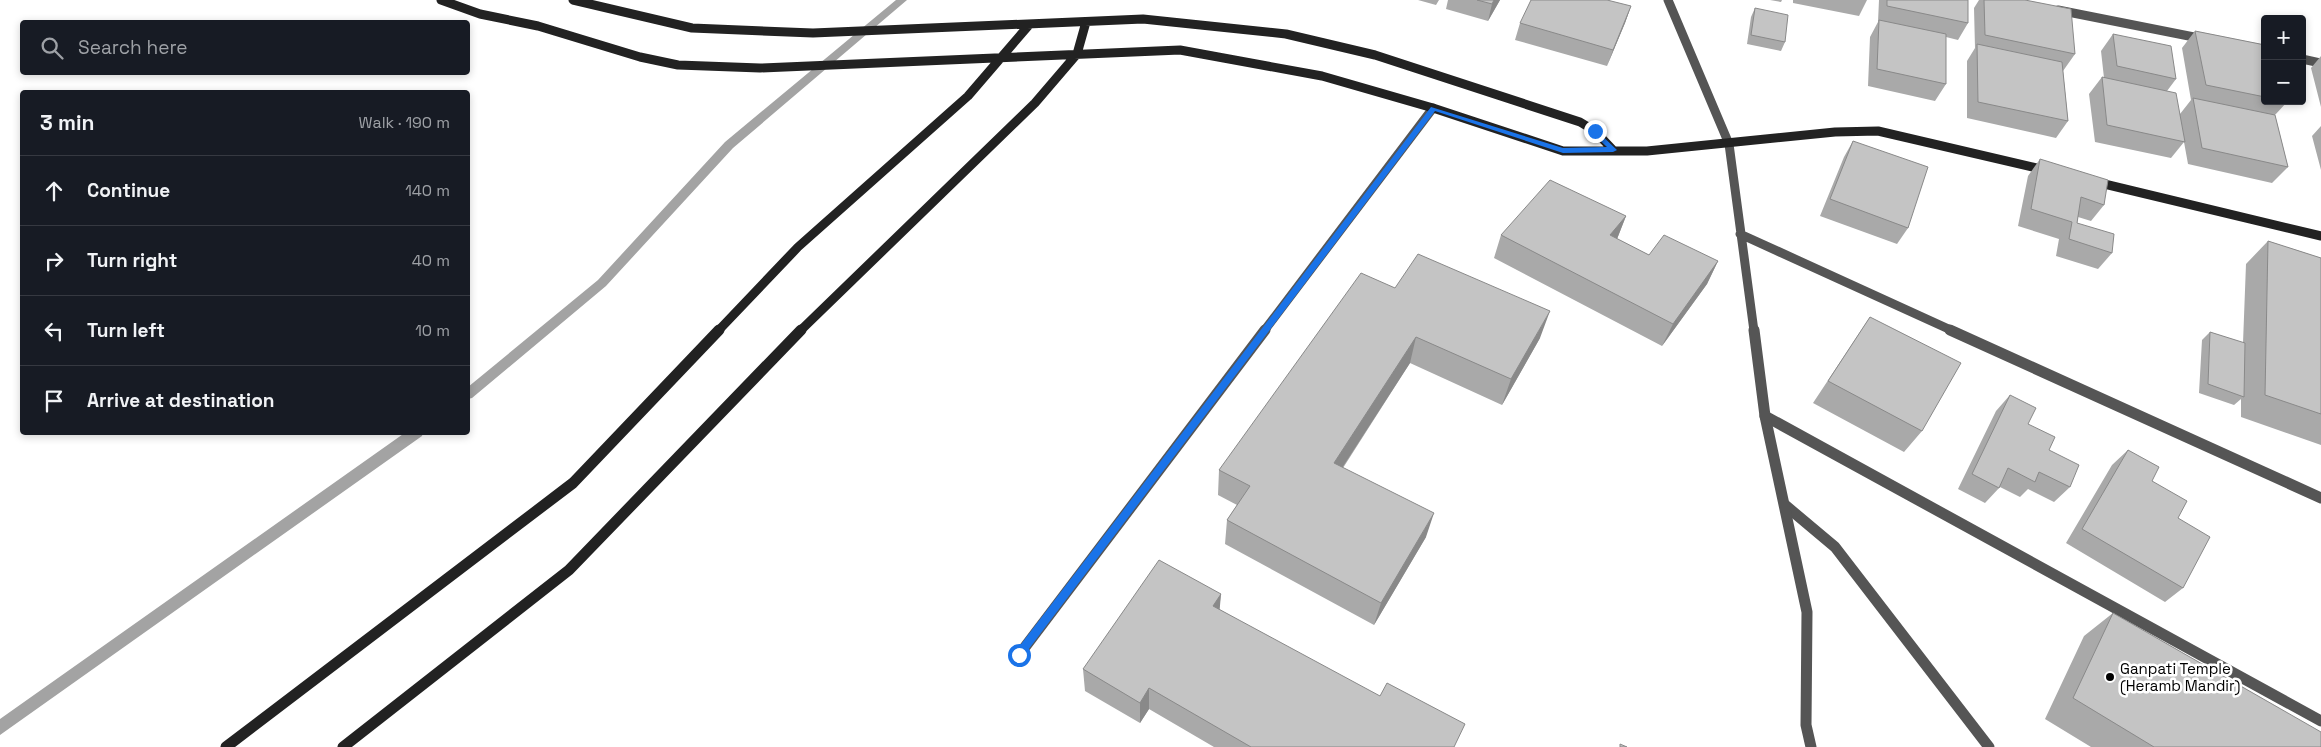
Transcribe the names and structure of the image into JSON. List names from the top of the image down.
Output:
{
  "places": ["Ganpati Temple (Heramb Mandir)"],
  "page": {
    "map_buttons": ["+", "−"],
    "search": "Search here",
    "heading": ["3 min", "Walk · 190 m"],
    "list": [
      ["Continue", "140 m"],
      ["Turn right", "40 m"],
      ["Turn left", "10 m"],
      "Arrive at destination"
    ]
  }
}
